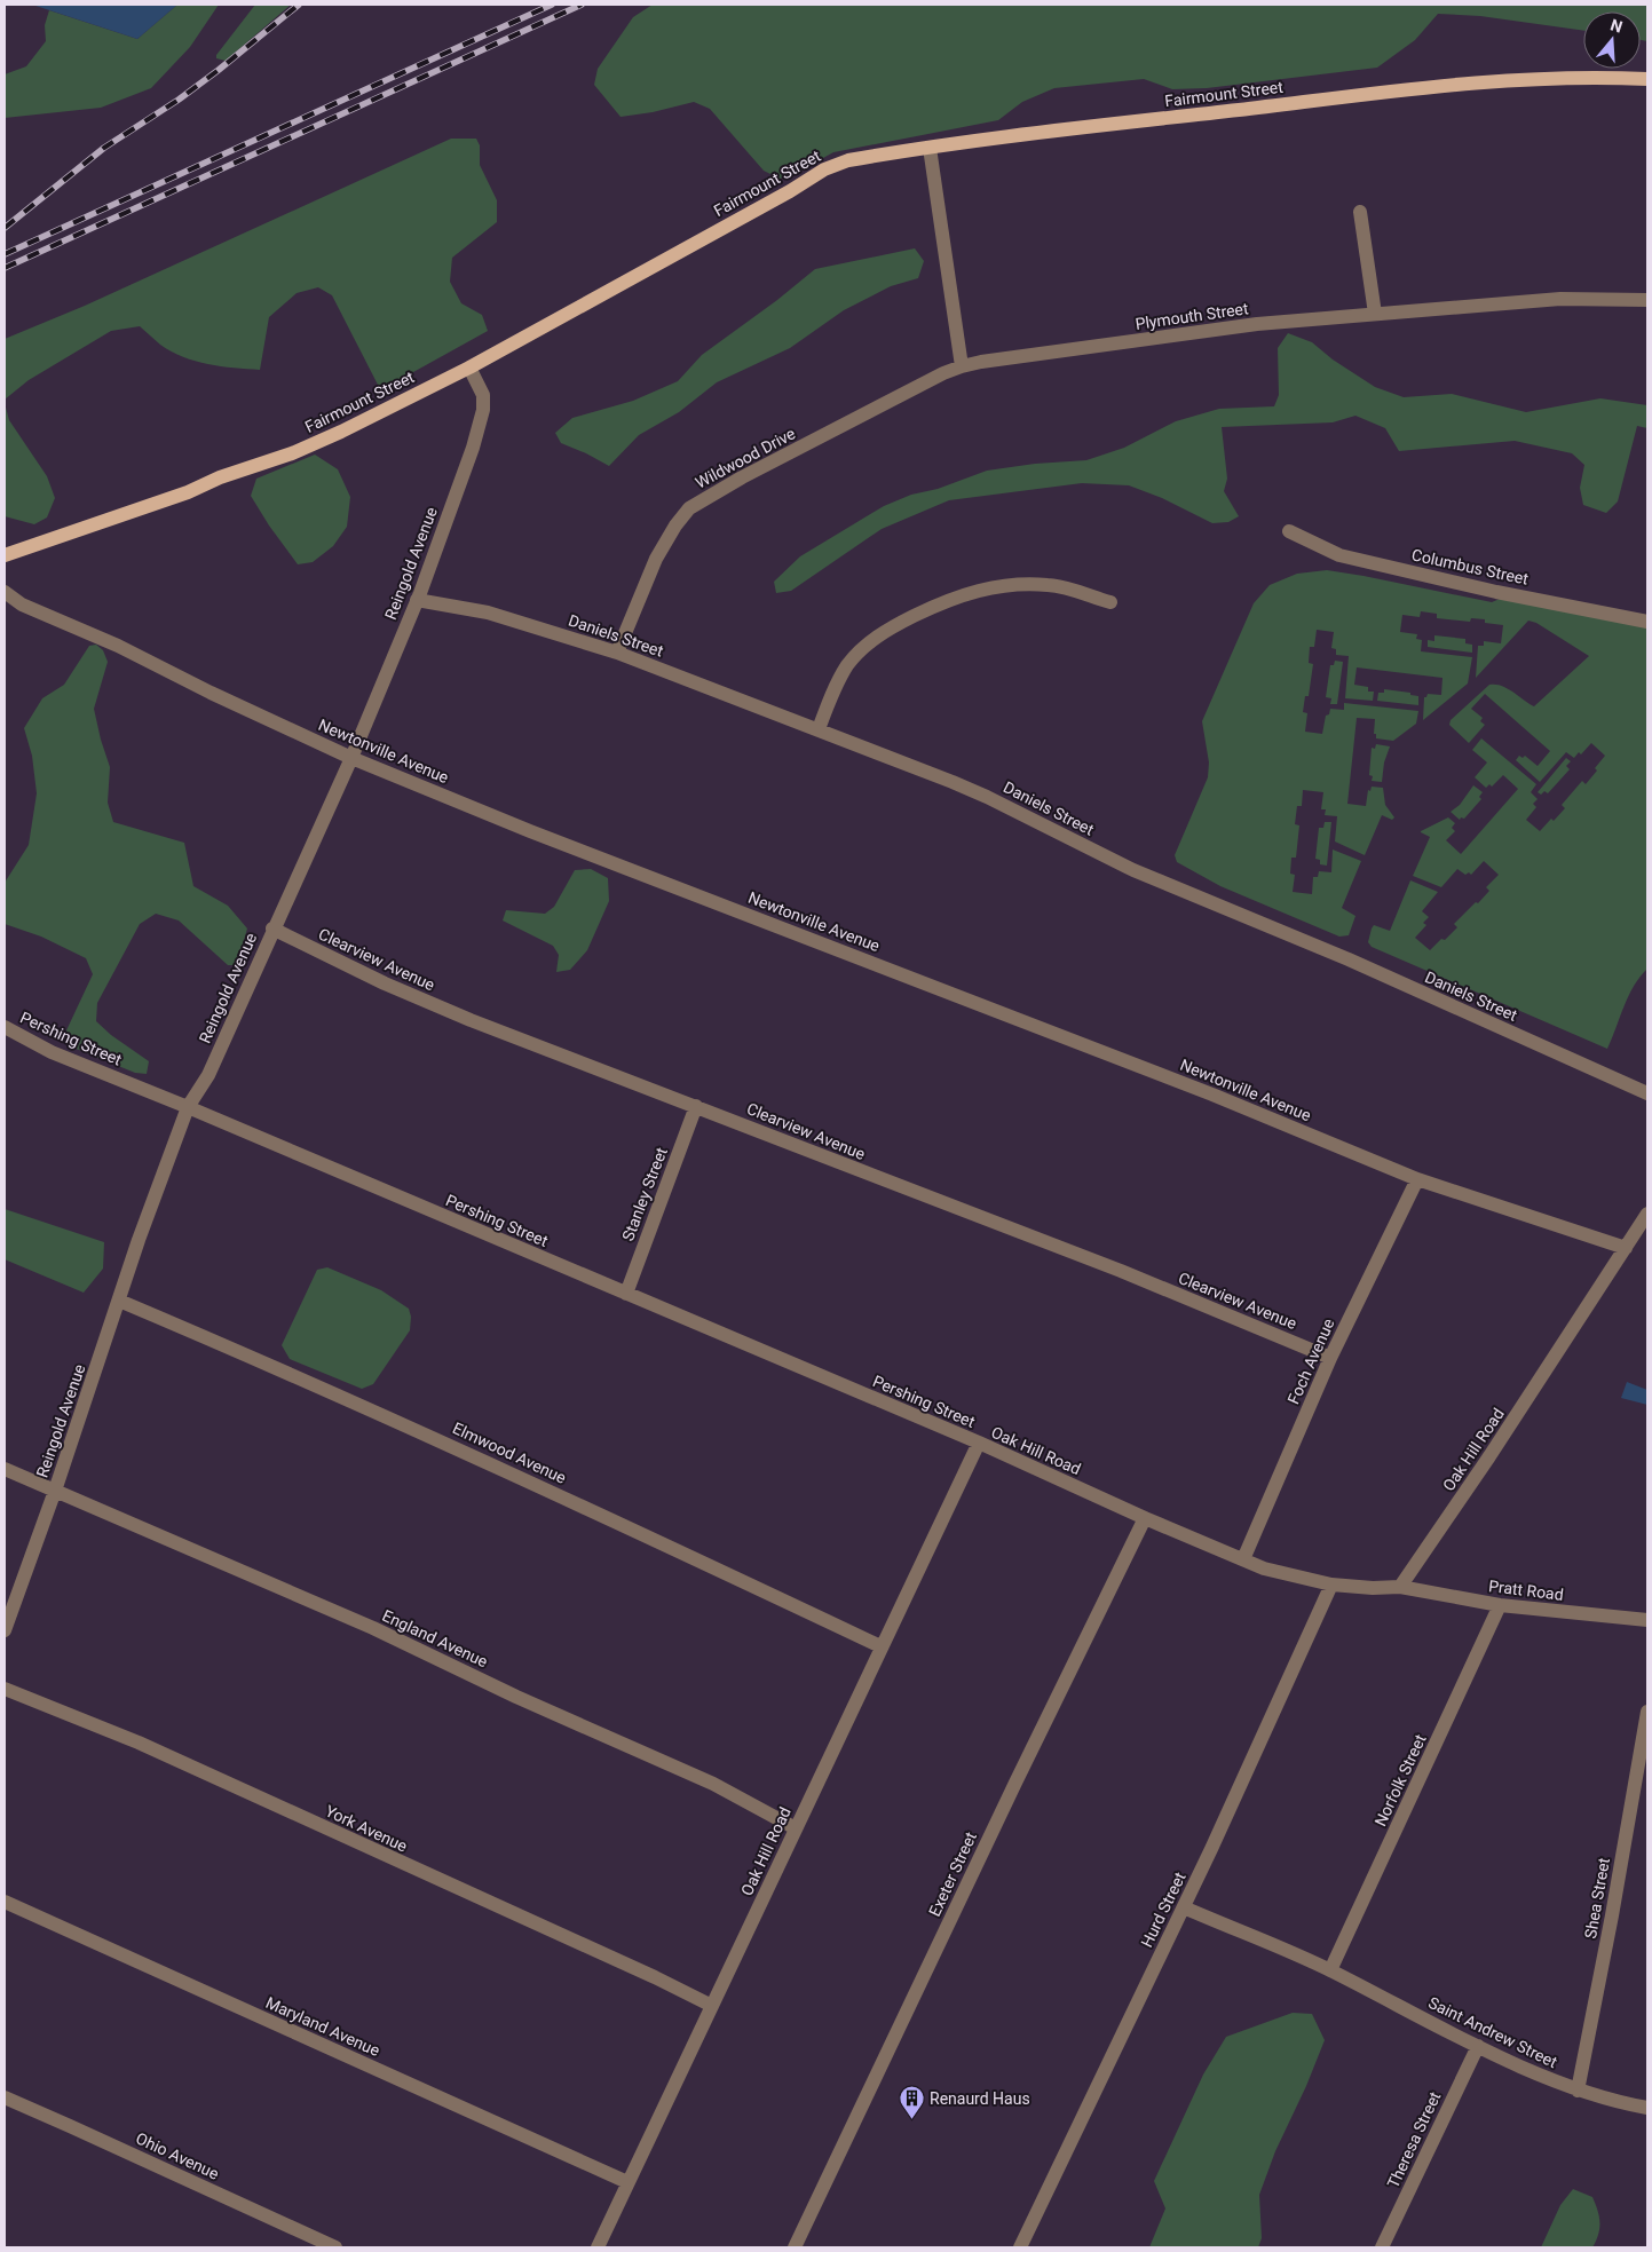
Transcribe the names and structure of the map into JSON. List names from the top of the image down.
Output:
{
  "streets": {
    "main road": ["Fairmount Street"],
    "street": [
      "Plymouth Street",
      "Wildwood Drive",
      "Reingold Avenue",
      "Columbus Street",
      "Daniels Street",
      "Newtonville Avenue",
      "Clearview Avenue",
      "Pershing Street",
      "Stanley Street",
      "Foch Avenue",
      "Oak Hill Road",
      "Elmwood Avenue",
      "Pratt Road",
      "England Avenue",
      "Norfolk Street",
      "York Avenue",
      "Exeter Street",
      "Shea Street",
      "Hurd Street",
      "Maryland Avenue",
      "Saint Andrew Street",
      "Theresa Street",
      "Ohio Avenue"
    ]
  },
  "crossings": [
    ["Fairmount Street", "Reingold Avenue"],
    ["Plymouth Street", "Wildwood Drive"],
    ["Wildwood Drive", "Daniels Street"],
    ["Reingold Avenue", "Daniels Street"],
    ["Reingold Avenue", "Newtonville Avenue"],
    ["Reingold Avenue", "Clearview Avenue"],
    ["Reingold Avenue", "Pershing Street"],
    ["Reingold Avenue", "Elmwood Avenue"],
    ["Reingold Avenue", "England Avenue"],
    ["Newtonville Avenue", "Foch Avenue"],
    ["Newtonville Avenue", "Oak Hill Road"],
    ["Clearview Avenue", "Stanley Street"],
    ["Clearview Avenue", "Foch Avenue"],
    ["Pershing Street", "Stanley Street"],
    ["Pershing Street", "Oak Hill Road"],
    ["Foch Avenue", "Oak Hill Road"],
    ["Oak Hill Road", "Elmwood Avenue"],
    ["Oak Hill Road", "Pratt Road"],
    ["Oak Hill Road", "England Avenue"],
    ["Oak Hill Road", "York Avenue"],
    ["Oak Hill Road", "Exeter Street"],
    ["Oak Hill Road", "Hurd Street"],
    ["Oak Hill Road", "Maryland Avenue"],
    ["Pratt Road", "Norfolk Street"],
    ["Norfolk Street", "Saint Andrew Street"],
    ["Shea Street", "Saint Andrew Street"],
    ["Hurd Street", "Saint Andrew Street"],
    ["Saint Andrew Street", "Theresa Street"]
  ],
  "places": {
    "building": ["Renaurd Haus"]
  },
  "north": "top"
}
